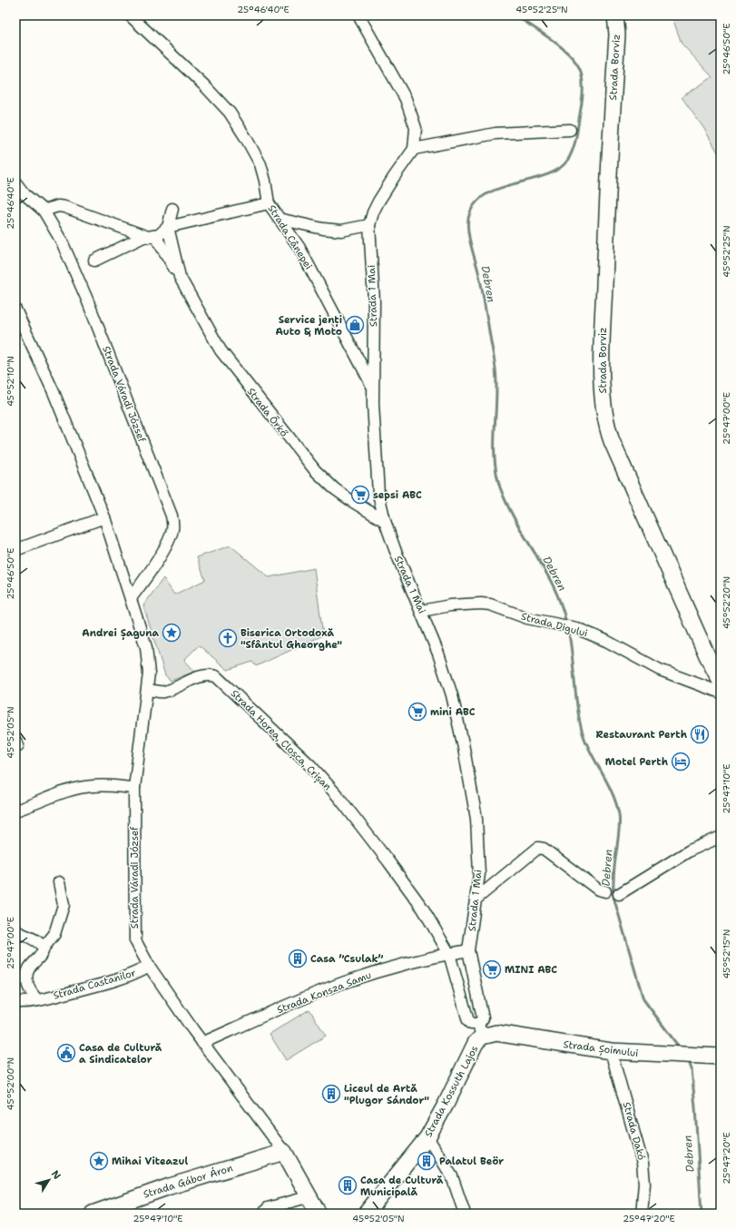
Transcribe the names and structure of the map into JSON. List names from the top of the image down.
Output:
{
  "streets": {
    "main road": [
      "Strada Borviz",
      "Strada Váradi József",
      "Strada Șoimului",
      "Strada Kossuth Lajos",
      "Strada Gábor Áron"
    ],
    "street": [
      "Strada Cânepei",
      "Strada 1 Mai",
      "Strada Őrkő",
      "Strada Digului",
      "Strada Horea, Cloșca, Crișan",
      "Strada Castanilor",
      "Strada Konsza Samu",
      "Strada Dakó"
    ]
  },
  "crossings": [
    ["Strada Cânepei", "Strada 1 Mai"],
    ["Strada 1 Mai", "Strada Őrkő"],
    ["Strada 1 Mai", "Strada Digului"],
    ["Strada 1 Mai", "Strada Konsza Samu"],
    ["Strada 1 Mai", "Strada Șoimului"],
    ["Strada 1 Mai", "Strada Kossuth Lajos"],
    ["Strada Váradi József", "Strada Horea, Cloșca, Crișan"],
    ["Strada Váradi József", "Strada Castanilor"],
    ["Strada Váradi József", "Strada Konsza Samu"],
    ["Strada Váradi József", "Strada Gábor Áron"],
    ["Strada Horea, Cloșca, Crișan", "Strada Konsza Samu"],
    ["Strada Șoimului", "Strada Kossuth Lajos"],
    ["Strada Șoimului", "Strada Dakó"]
  ],
  "water": ["Debren"],
  "places": {
    "shop": ["Service jenți Auto & Moto"],
    "supermarket": ["sepsi ABC", "mini ABC", "MINI ABC"],
    "place": ["Andrei Șaguna", "Mihai Viteazul"],
    "church": ["Biserica Ortodoxă \"Sfântul Gheorghe\""],
    "restaurant": ["Restaurant Perth"],
    "hotel": ["Motel Perth"],
    "building": [
      "Casa ”Csulak”",
      "Liceul de Artă \"Plugor Sándor\"",
      "Palatul Beör",
      "Casa de Cultură Municipală"
    ],
    "public building": ["Casa de Cultură a Sindicatelor"]
  },
  "north": "top right",
  "coordinates": [
    "25°46'40\"E",
    "45°52'25\"N",
    "25°46'50\"E",
    "45°52'10\"N",
    "25°47'00\"E",
    "45°52'20\"N",
    "45°52'05\"N",
    "25°47'10\"E",
    "45°52'15\"N",
    "45°52'00\"N",
    "25°47'20\"E"
  ]
}
